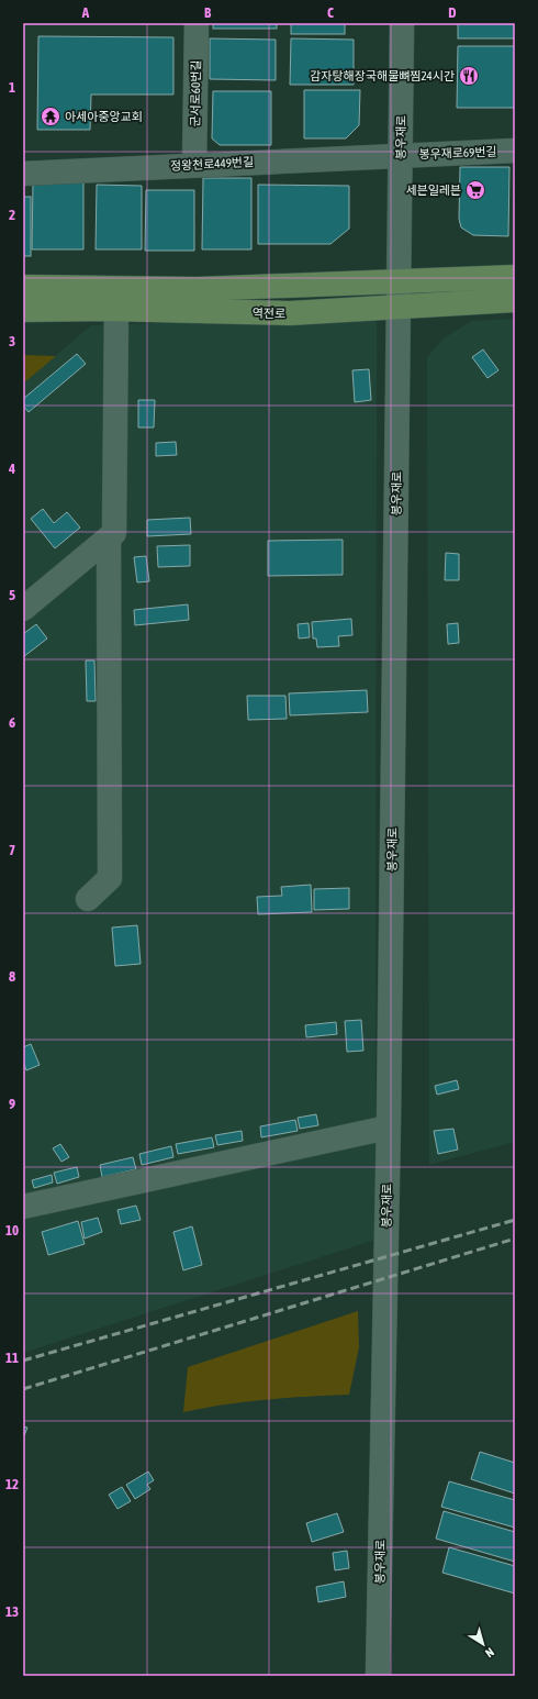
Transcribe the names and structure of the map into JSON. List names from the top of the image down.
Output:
{
  "streets": {
    "main road": ["역전로"],
    "street": [
      "군서로60번길",
      "봉우재로",
      "봉우재로69번길",
      "정왕천로449번길"
    ]
  },
  "crossings": [
    ["군서로60번길", "정왕천로449번길"],
    ["봉우재로", "봉우재로69번길"],
    ["봉우재로", "정왕천로449번길"],
    ["봉우재로", "역전로"],
    ["봉우재로69번길", "정왕천로449번길"]
  ],
  "places": {
    "restaurant": ["감자탕해장국해물뼈찜24시간"],
    "temple": ["아세아중앙교회"],
    "supermarket": ["세븐일레븐"]
  },
  "north": "bottom right",
  "grid": {
    "columns": [
      "A",
      "B",
      "C",
      "D"
    ],
    "rows": [
      "1",
      "2",
      "3",
      "4",
      "5",
      "6",
      "7",
      "8",
      "9",
      "10",
      "11",
      "12",
      "13"
    ]
  }
}
